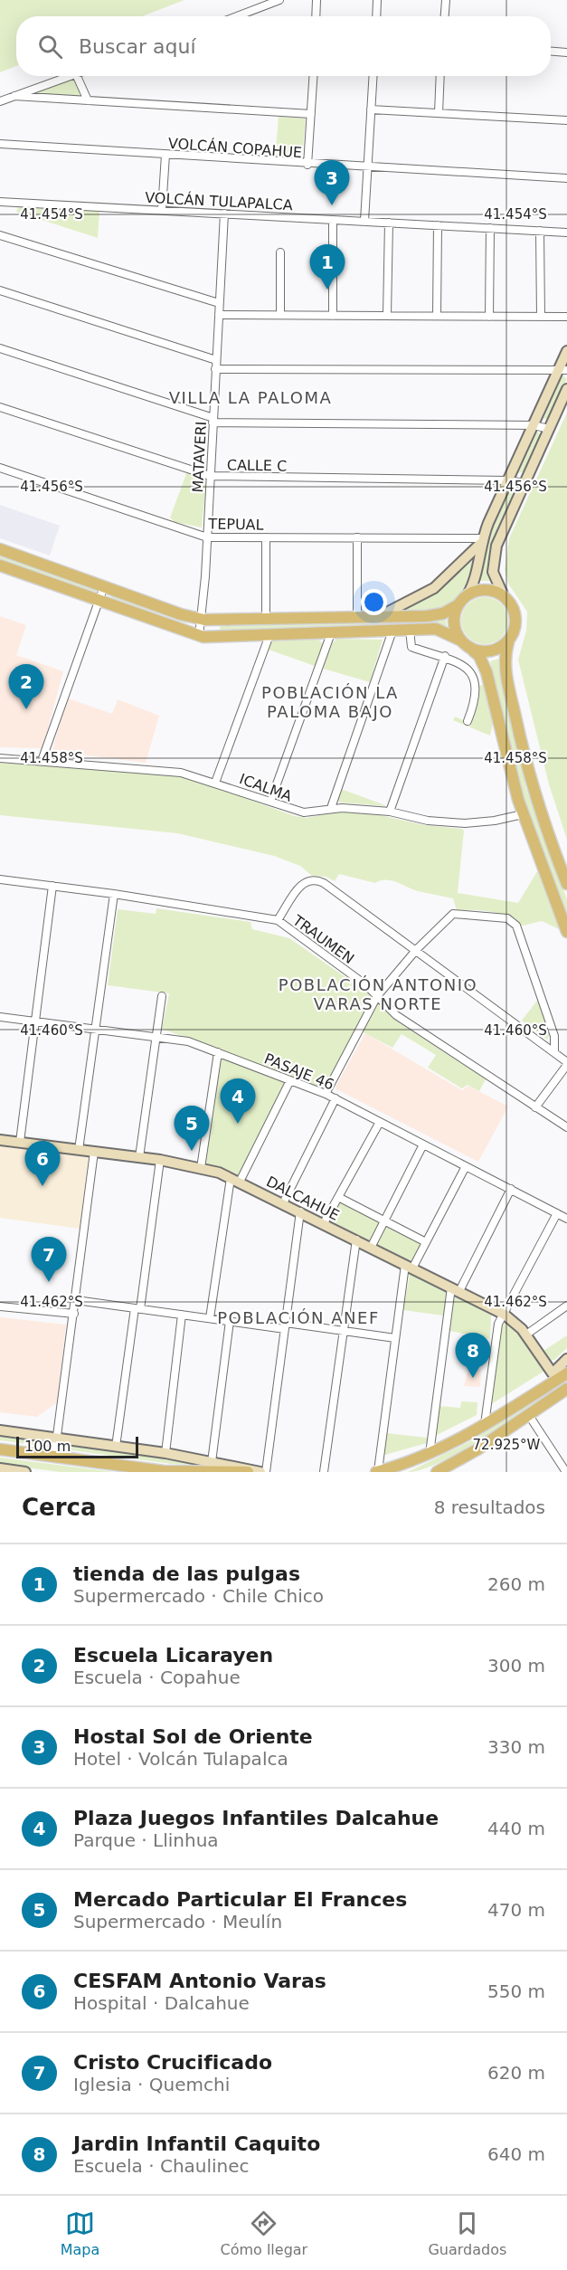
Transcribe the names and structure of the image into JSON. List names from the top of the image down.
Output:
{
  "streets": {
    "street": [
      "VOLCÁN COPAHUE",
      "VOLCÁN TULAPALCA",
      "MATAVERI",
      "CALLE C",
      "TEPUAL",
      "ICALMA",
      "TRAUMEN",
      "PASAJE 46",
      "DALCAHUE"
    ]
  },
  "crossings": [
    ["VOLCÁN TULAPALCA", "MATAVERI"],
    ["MATAVERI", "CALLE C"],
    ["MATAVERI", "TEPUAL"]
  ],
  "districts": [
    "VILLA LA PALOMA",
    "POBLACIÓN LA PALOMA BAJO",
    "POBLACIÓN ANTONIO VARAS NORTE",
    "POBLACIÓN ANEF"
  ],
  "scale_bar": "100 m",
  "page": {
    "search": "Buscar aquí",
    "pins": [
      "3",
      "1",
      "2",
      "4",
      "5",
      "6",
      "7",
      "8"
    ],
    "scale": "100 m",
    "heading": ["Cerca", "8 resultados"],
    "list": [
      {
        "mark": "1",
        "name": "tienda de las pulgas",
        "note": "Supermercado · Chile Chico",
        "value": "260 m"
      },
      {
        "mark": "2",
        "name": "Escuela Licarayen",
        "note": "Escuela · Copahue",
        "value": "300 m"
      },
      {
        "mark": "3",
        "name": "Hostal Sol de Oriente",
        "note": "Hotel · Volcán Tulapalca",
        "value": "330 m"
      },
      {
        "mark": "4",
        "name": "Plaza Juegos Infantiles Dalcahue",
        "note": "Parque · Llinhua",
        "value": "440 m"
      },
      {
        "mark": "5",
        "name": "Mercado Particular El Frances",
        "note": "Supermercado · Meulín",
        "value": "470 m"
      },
      {
        "mark": "6",
        "name": "CESFAM Antonio Varas",
        "note": "Hospital · Dalcahue",
        "value": "550 m"
      },
      {
        "mark": "7",
        "name": "Cristo Crucificado",
        "note": "Iglesia · Quemchi",
        "value": "620 m"
      },
      {
        "mark": "8",
        "name": "Jardin Infantil Caquito",
        "note": "Escuela · Chaulinec",
        "value": "640 m"
      }
    ],
    "nav": ["Mapa", "Cómo llegar", "Guardados"]
  },
  "coordinates": [
    "41.454°S",
    "41.456°S",
    "41.458°S",
    "41.460°S",
    "41.462°S",
    "72.925°W"
  ]
}
